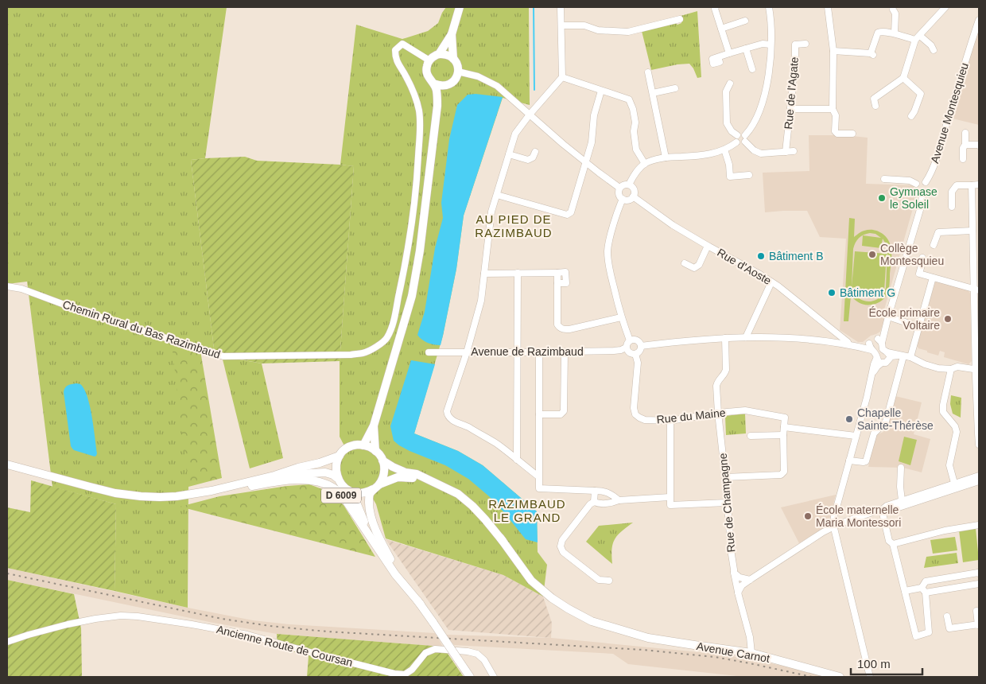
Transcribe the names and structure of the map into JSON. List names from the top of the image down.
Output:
{
  "streets": {
    "main road": ["D 6009", "Avenue Carnot"],
    "street": [
      "Rue de l'Agate",
      "Avenue Montesquieu",
      "Rue d'Aoste",
      "Chemin Rural du Bas Razimbaud",
      "Avenue de Razimbaud",
      "Rue du Maine",
      "Rue de Champagne",
      "Ancienne Route de Coursan"
    ]
  },
  "crossings": [
    ["Avenue de Razimbaud", "Rue du Maine"],
    ["Rue du Maine", "Rue de Champagne"],
    ["Rue de Champagne", "Avenue Carnot"]
  ],
  "districts": ["AU PIED DE RAZIMBAUD", "RAZIMBAUD LE GRAND"],
  "places": [
    "Gymnase le Soleil",
    "Collège Montesquieu",
    "Bâtiment B",
    "Bâtiment G",
    "École primaire Voltaire",
    "Chapelle Sainte-Thérèse",
    "École maternelle Maria Montessori"
  ],
  "scale_bar": "100 m"
}
